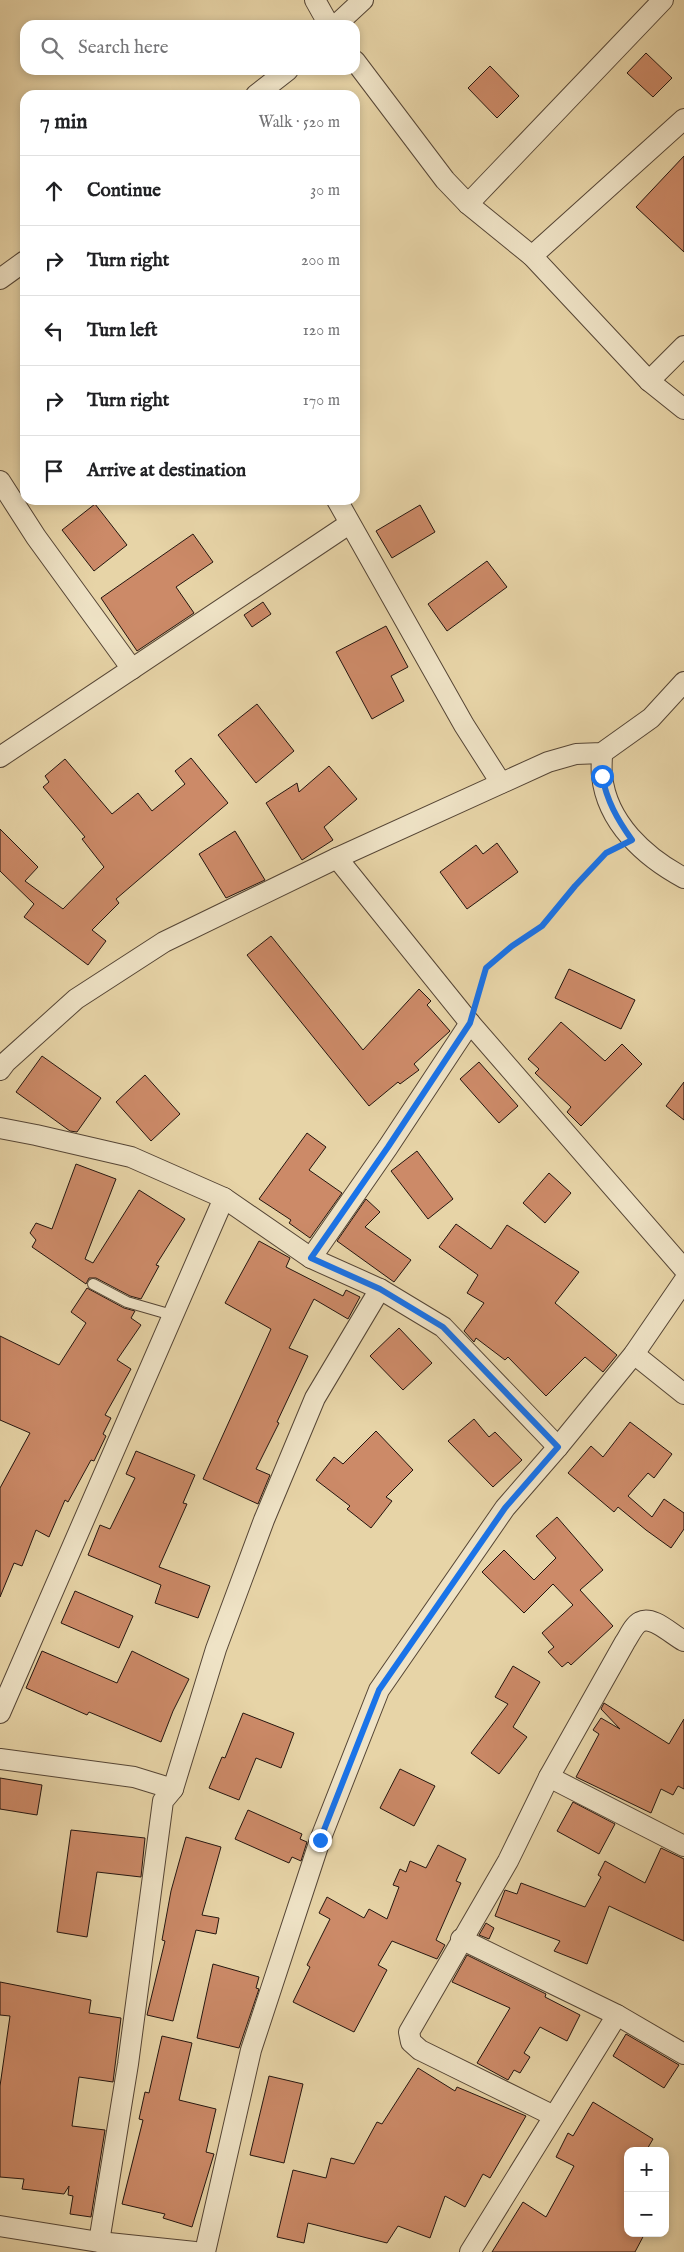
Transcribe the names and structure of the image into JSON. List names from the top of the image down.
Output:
{
  "page": {
    "search": "Search here",
    "heading": ["7 min", "Walk · 520 m"],
    "list": [
      ["Continue", "30 m"],
      ["Turn right", "200 m"],
      ["Turn left", "120 m"],
      ["Turn right", "170 m"],
      "Arrive at destination"
    ],
    "map_buttons": ["+", "−"]
  }
}
